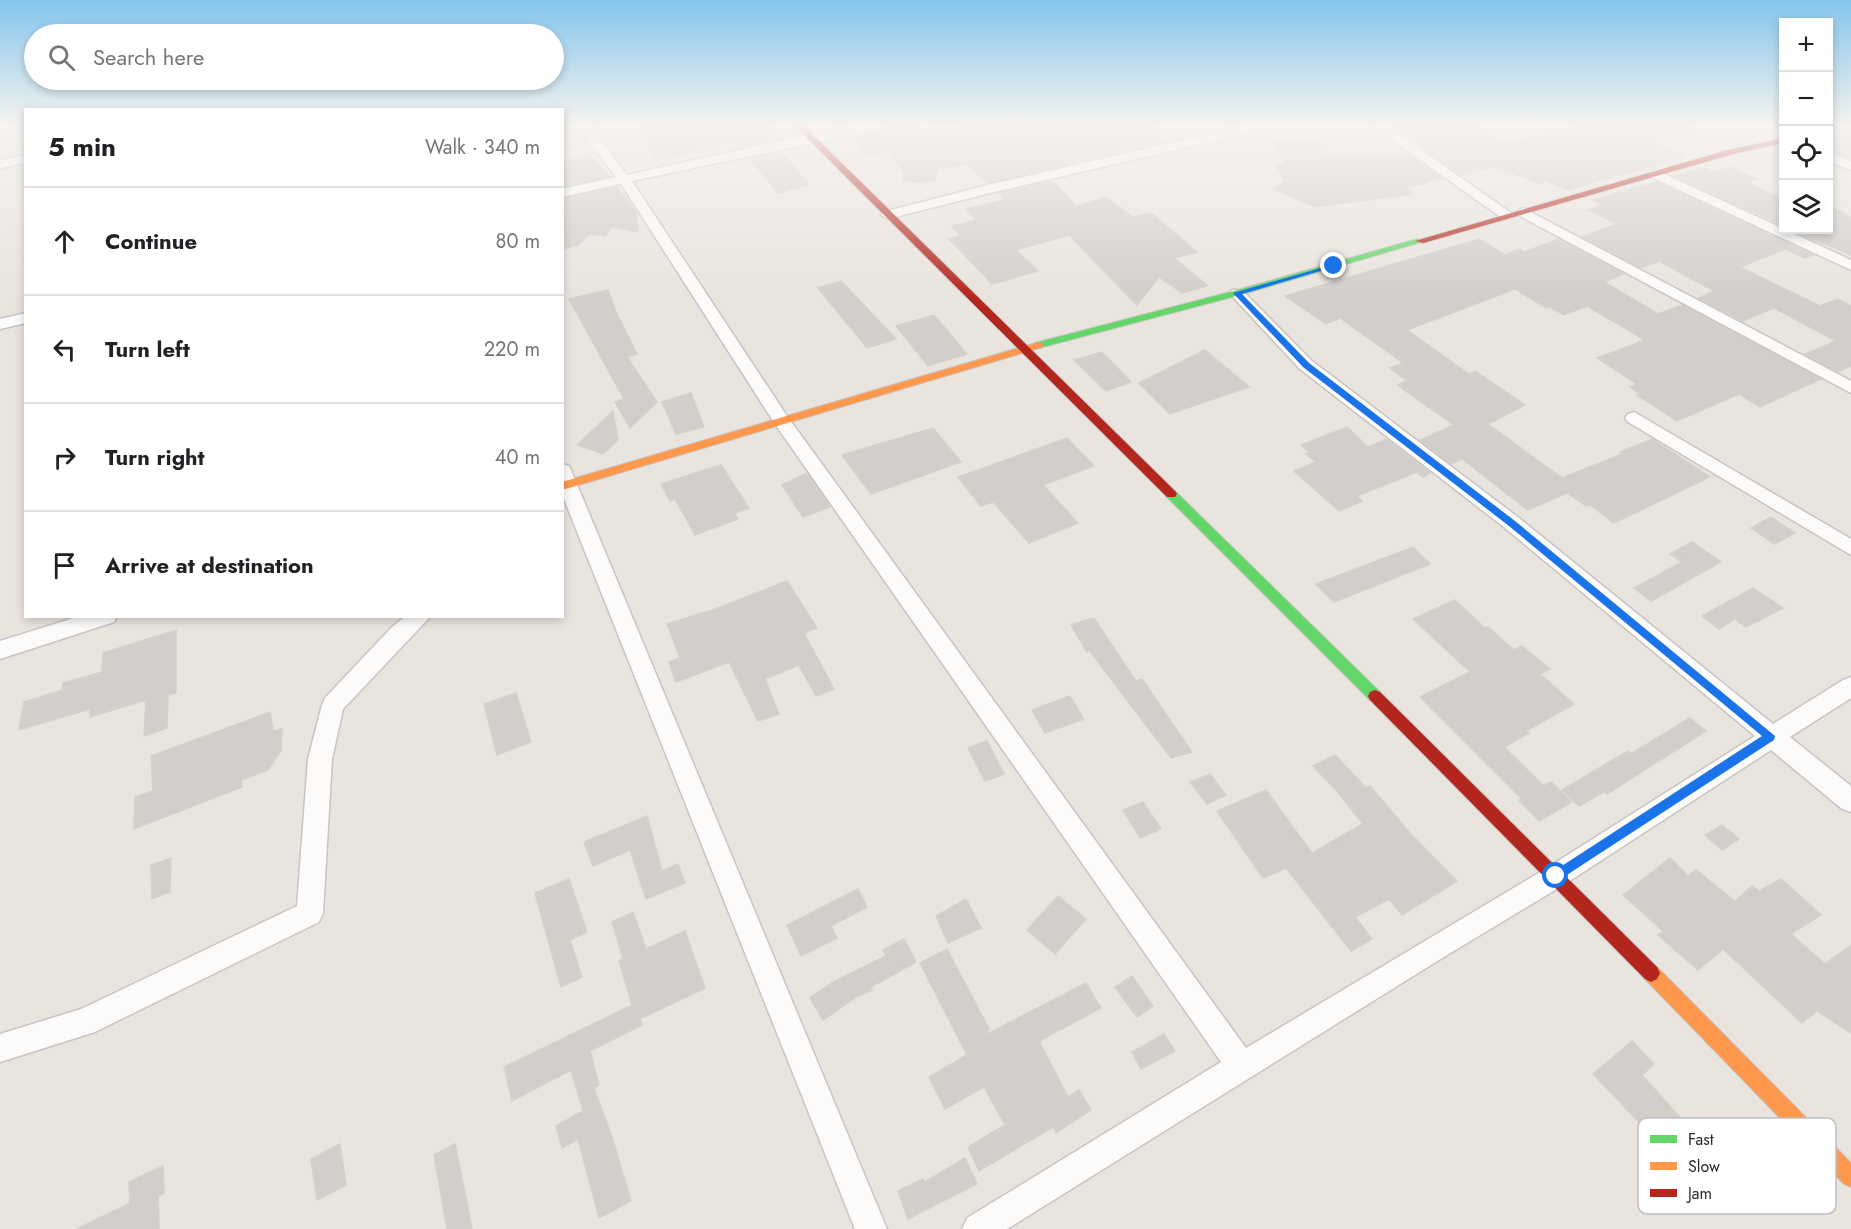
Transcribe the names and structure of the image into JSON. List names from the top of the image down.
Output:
{
  "legend": ["Fast", "Slow", "Jam"],
  "page": {
    "map_buttons": ["+", "−"],
    "search": "Search here",
    "heading": ["5 min", "Walk · 340 m"],
    "list": [
      ["Continue", "80 m"],
      ["Turn left", "220 m"],
      ["Turn right", "40 m"],
      "Arrive at destination"
    ]
  }
}
